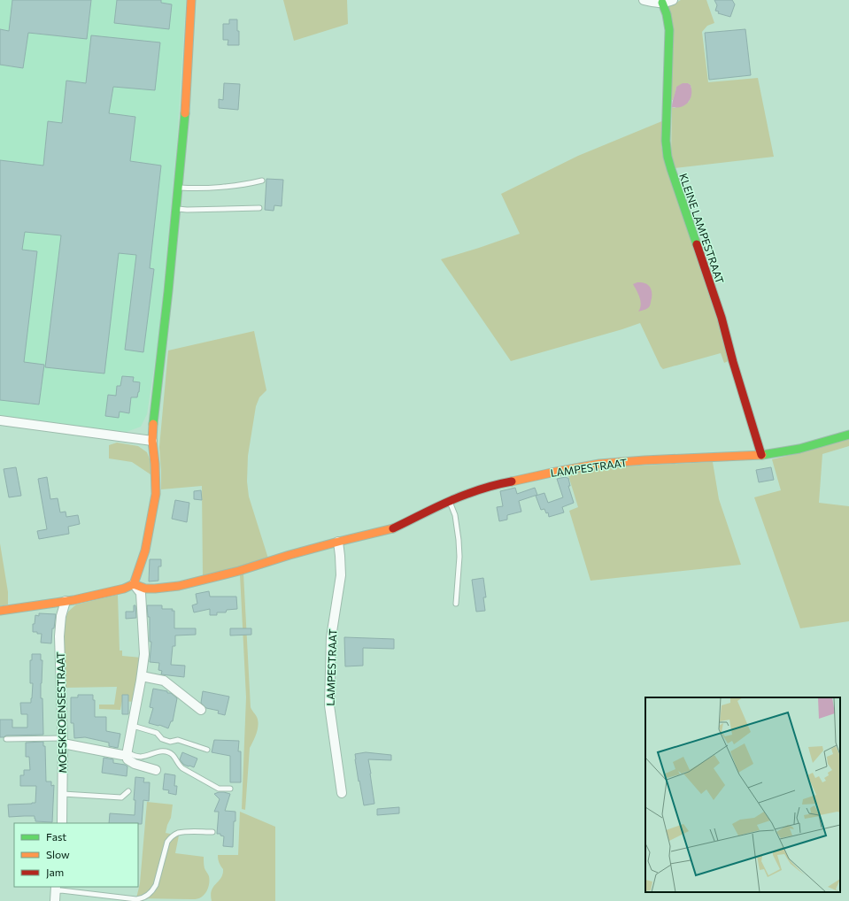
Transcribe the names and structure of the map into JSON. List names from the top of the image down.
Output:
{
  "streets": {
    "street": ["KLEINE LAMPESTRAAT", "LAMPESTRAAT", "MOESKROENSESTRAAT"]
  },
  "crossings": [
    ["KLEINE LAMPESTRAAT", "LAMPESTRAAT"]
  ],
  "legend": ["Fast", "Slow", "Jam"]
}
